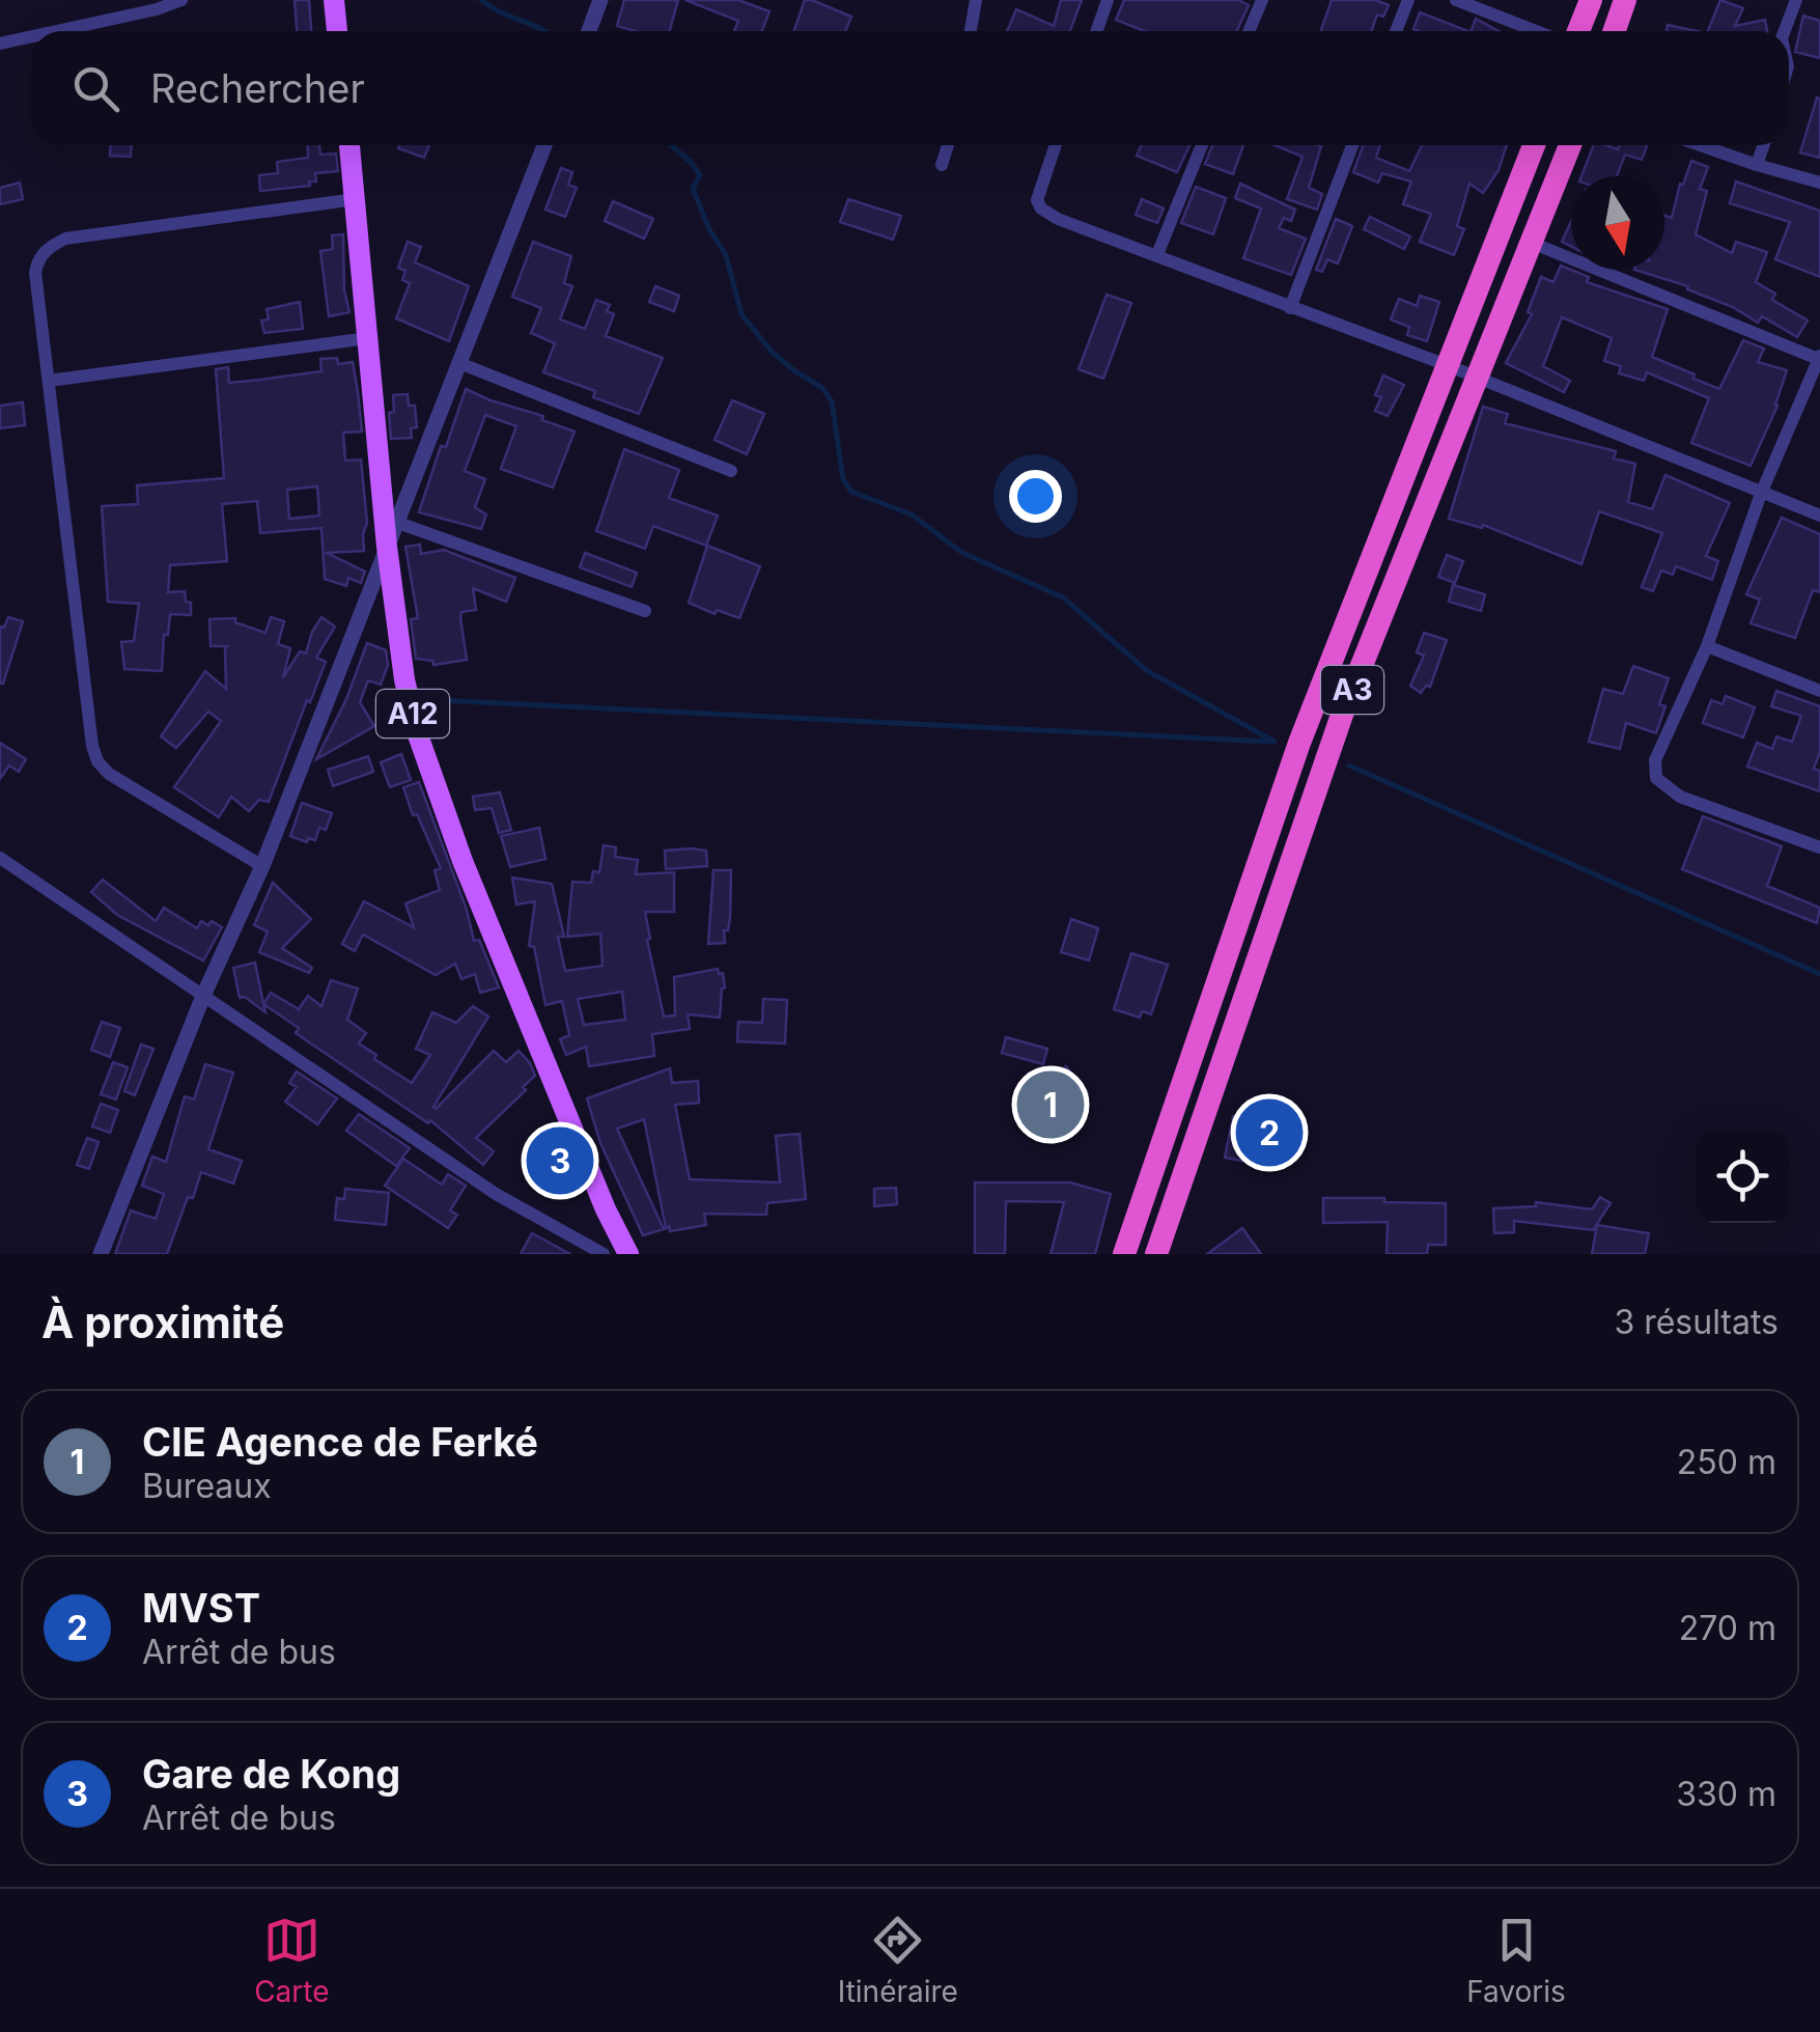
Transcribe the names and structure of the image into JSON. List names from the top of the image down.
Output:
{
  "streets": {
    "highway": ["A3"],
    "main road": ["A12"]
  },
  "north": "bottom",
  "page": {
    "search": "Rechercher",
    "pins": ["1", "2", "3"],
    "heading": ["À proximité", "3 résultats"],
    "list": [
      {
        "mark": "1",
        "name": "CIE Agence de Ferké",
        "note": "Bureaux",
        "value": "250 m"
      },
      {
        "mark": "2",
        "name": "MVST",
        "note": "Arrêt de bus",
        "value": "270 m"
      },
      {
        "mark": "3",
        "name": "Gare de Kong",
        "note": "Arrêt de bus",
        "value": "330 m"
      }
    ],
    "nav": ["Carte", "Itinéraire", "Favoris"]
  }
}
